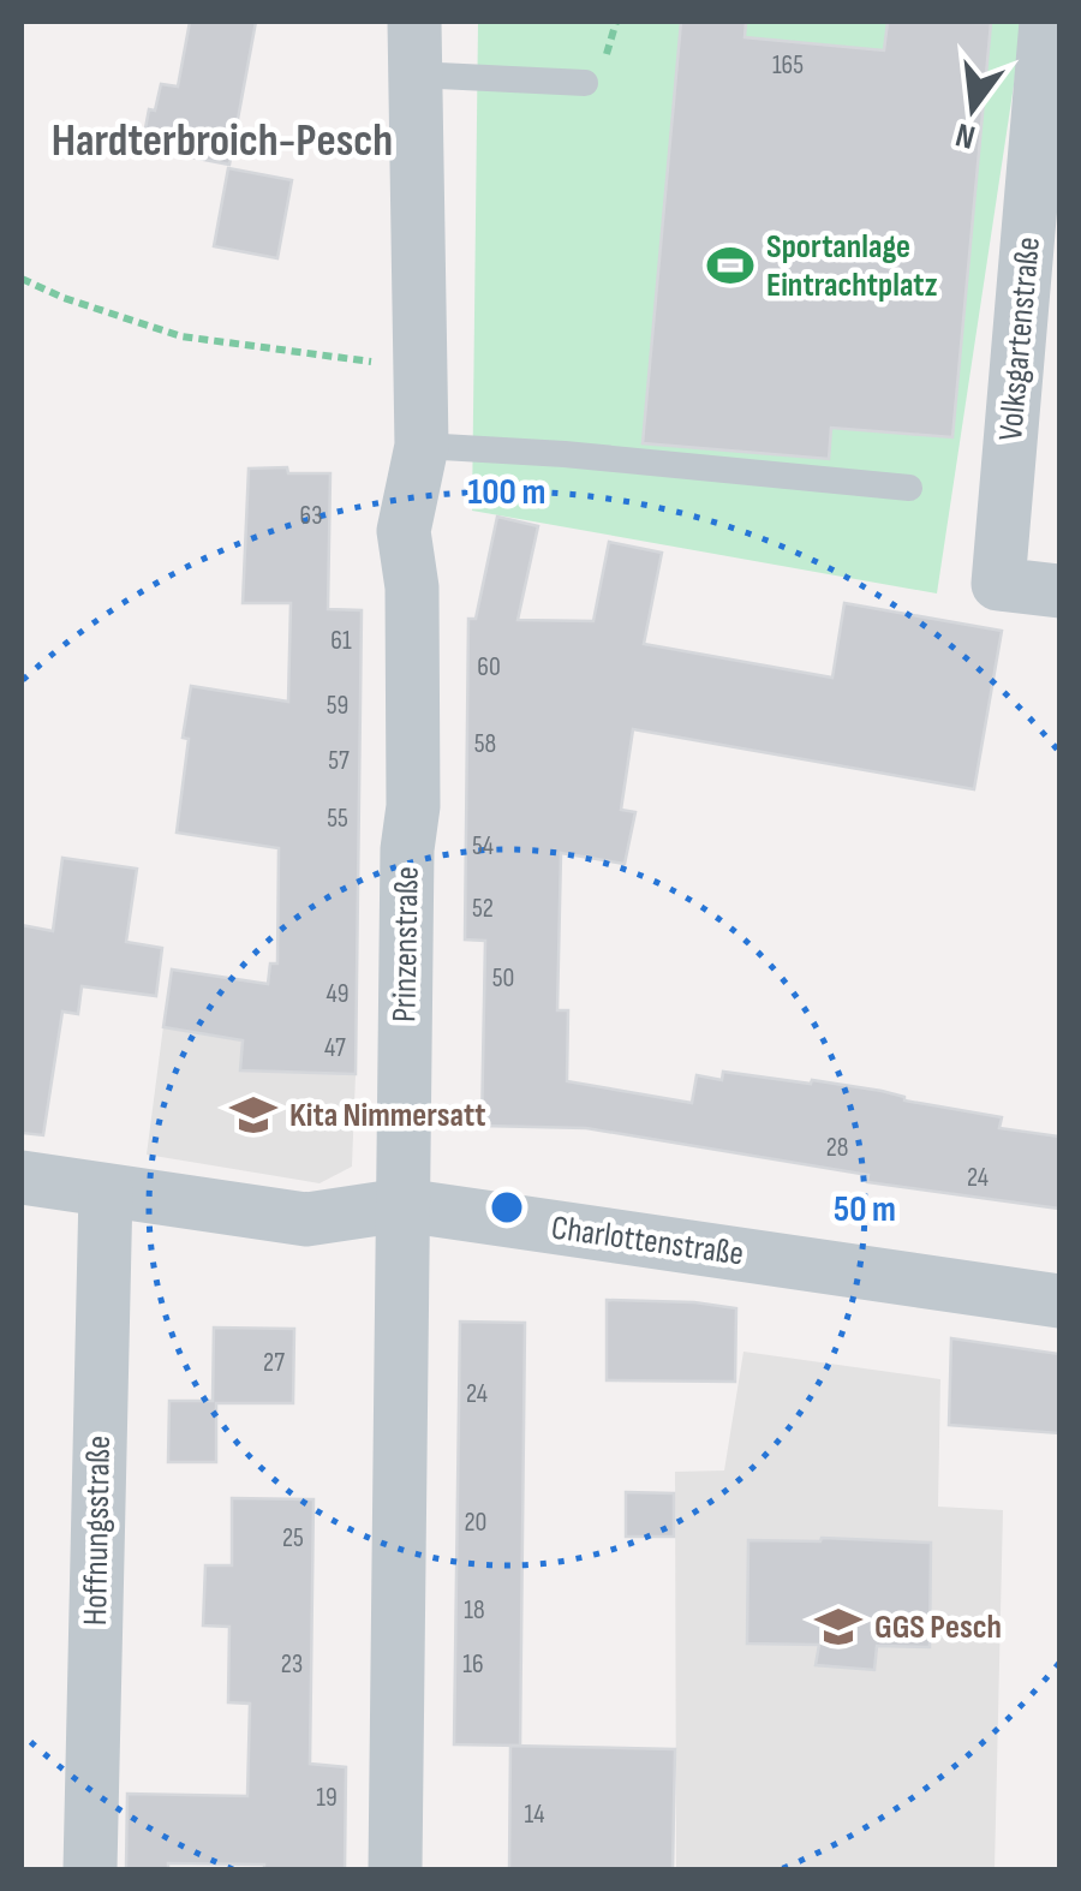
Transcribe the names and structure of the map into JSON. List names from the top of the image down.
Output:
{
  "streets": {
    "street": [
      "Volksgartenstraße",
      "Prinzenstraße",
      "Charlottenstraße",
      "Hoffnungsstraße"
    ]
  },
  "crossings": [
    ["Prinzenstraße", "Charlottenstraße"],
    ["Charlottenstraße", "Hoffnungsstraße"]
  ],
  "districts": ["Hardterbroich-Pesch"],
  "places": {
    "sports": ["Sportanlage Eintrachtplatz"],
    "school or university": ["Kita Nimmersatt", "GGS Pesch"]
  },
  "house_numbers": [
    "165",
    "63",
    "61",
    "60",
    "59",
    "58",
    "57",
    "55",
    "54",
    "52",
    "50",
    "49",
    "47",
    "28",
    "24",
    "27",
    "24",
    "20",
    "25",
    "18",
    "23",
    "16",
    "19",
    "14"
  ],
  "north": "bottom",
  "rings": ["100 m", "50 m"]
}
